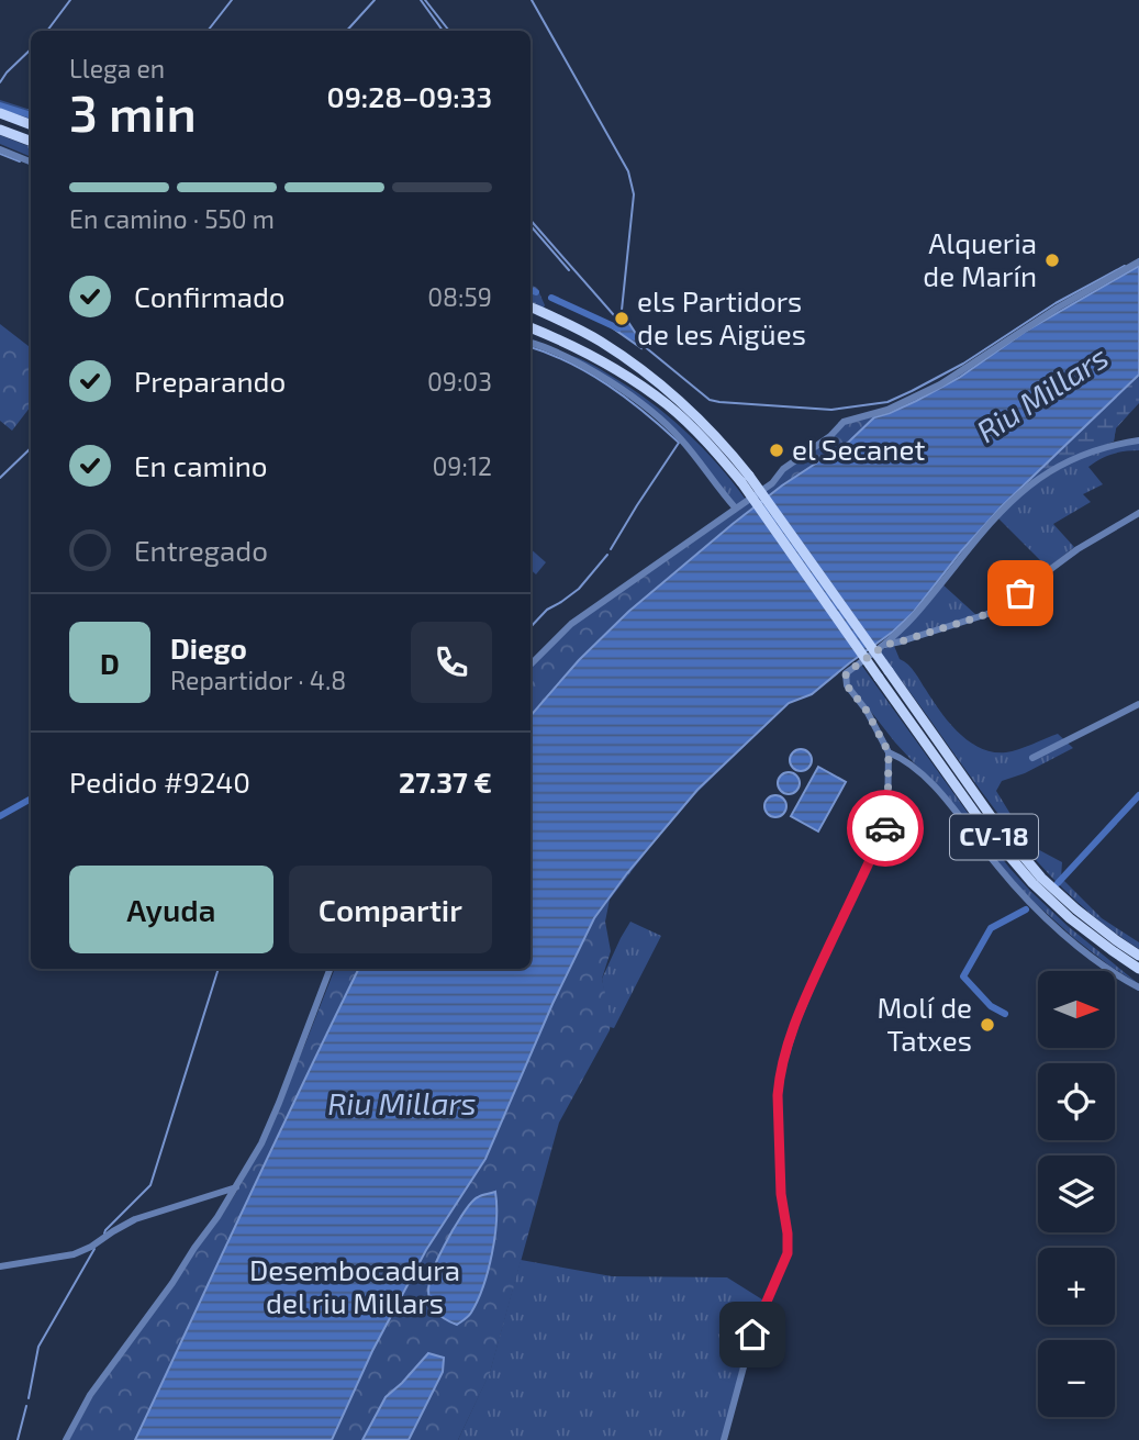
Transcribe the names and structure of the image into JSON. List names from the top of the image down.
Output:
{
  "streets": {
    "main road": ["CV-18"]
  },
  "water": ["Riu Millars"],
  "parks": ["Desembocadura del riu Millars"],
  "places": [
    "Alqueria de Marín",
    "els Partidors de les Aigües",
    "el Secanet",
    "Molí de Tatxes"
  ],
  "north": "right",
  "page": {
    "heading": ["3 min", "Llega en", "09:28–09:33"],
    "panel": [
      "Diego",
      "Repartidor · 4.8",
      "Pedido #9240",
      "27.37 €"
    ],
    "bar": "En camino · 550 m",
    "list": [
      ["Confirmado", "08:59"],
      ["Preparando", "09:03"],
      ["En camino", "09:12"],
      "Entregado"
    ],
    "round": "D",
    "buttons": ["Ayuda", "Compartir"],
    "map_buttons": ["+", "−"]
  }
}
